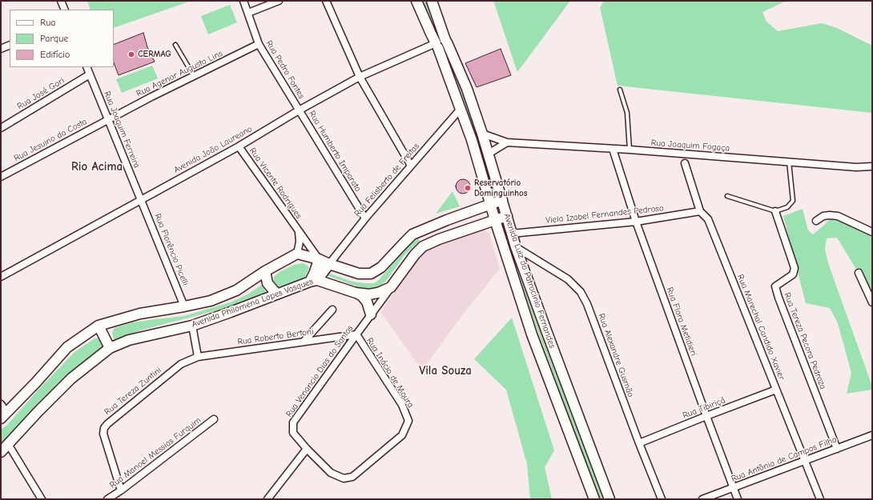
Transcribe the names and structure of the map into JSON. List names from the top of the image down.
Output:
{
  "streets": {
    "street": [
      "Rua Pedro Fontes",
      "Rua Agenor Augusto Lins",
      "Rua José Gori",
      "Rua Joaquim Ferreira",
      "Rua Jesuino da Costa",
      "Rua Joaquim Fogaça",
      "Avenida João Laureano",
      "Rua Humberto Imparato",
      "Rua Felisberto de Freitas",
      "Rua Vicente Rodrigues",
      "Viela Izabel Fernandes Pedroso",
      "Rua Florêncio Picelli",
      "Avenida Luiz do Patrocinio Fernandes",
      "Avenida Philomena Lopes Vasques",
      "Rua Flora Metidieri",
      "Rua Marechal Candido Xavier",
      "Rua Roberto Bertoni",
      "Rua Tereza Pecora Pedroza",
      "Rua Alexandre Gusmão",
      "Rua Venancio Dias do Santos",
      "Rua Inácio de Moura",
      "Rua Tereza Zuntini",
      "Rua Tibiriçá",
      "Rua Manoel Messias Furquim",
      "Rua Antônio de Campos Filho"
    ]
  },
  "crossings": [
    ["Rua Pedro Fontes", "Rua Agenor Augusto Lins"],
    ["Rua Pedro Fontes", "Avenida João Laureano"],
    ["Rua Pedro Fontes", "Rua Humberto Imparato"],
    ["Rua Agenor Augusto Lins", "Rua Joaquim Ferreira"],
    ["Rua Agenor Augusto Lins", "Rua Jesuino da Costa"],
    ["Rua José Gori", "Rua Joaquim Ferreira"],
    ["Rua Joaquim Ferreira", "Rua Jesuino da Costa"],
    ["Rua Joaquim Ferreira", "Avenida João Laureano"],
    ["Rua Joaquim Ferreira", "Rua Florêncio Picelli"],
    ["Rua Joaquim Fogaça", "Avenida Luiz do Patrocinio Fernandes"],
    ["Rua Joaquim Fogaça", "Rua Flora Metidieri"],
    ["Avenida João Laureano", "Rua Humberto Imparato"],
    ["Avenida João Laureano", "Rua Vicente Rodrigues"],
    ["Avenida João Laureano", "Rua Florêncio Picelli"],
    ["Avenida João Laureano", "Avenida Luiz do Patrocinio Fernandes"],
    ["Rua Humberto Imparato", "Rua Felisberto de Freitas"],
    ["Rua Felisberto de Freitas", "Avenida Luiz do Patrocinio Fernandes"],
    ["Rua Vicente Rodrigues", "Avenida Philomena Lopes Vasques"],
    ["Viela Izabel Fernandes Pedroso", "Avenida Luiz do Patrocinio Fernandes"],
    ["Viela Izabel Fernandes Pedroso", "Rua Flora Metidieri"],
    ["Viela Izabel Fernandes Pedroso", "Rua Marechal Candido Xavier"],
    ["Rua Florêncio Picelli", "Avenida Philomena Lopes Vasques"],
    ["Avenida Luiz do Patrocinio Fernandes", "Rua Alexandre Gusmão"],
    ["Avenida Philomena Lopes Vasques", "Rua Venancio Dias do Santos"],
    ["Rua Flora Metidieri", "Rua Tibiriçá"],
    ["Rua Flora Metidieri", "Rua Antônio de Campos Filho"],
    ["Rua Marechal Candido Xavier", "Rua Tibiriçá"],
    ["Rua Marechal Candido Xavier", "Rua Antônio de Campos Filho"],
    ["Rua Roberto Bertoni", "Rua Venancio Dias do Santos"],
    ["Rua Roberto Bertoni", "Rua Inácio de Moura"],
    ["Rua Roberto Bertoni", "Rua Tereza Zuntini"],
    ["Rua Tereza Pecora Pedroza", "Rua Antônio de Campos Filho"],
    ["Rua Alexandre Gusmão", "Rua Tibiriçá"],
    ["Rua Venancio Dias do Santos", "Rua Inácio de Moura"],
    ["Rua Tereza Zuntini", "Rua Manoel Messias Furquim"]
  ],
  "districts": ["Rio Acima", "Vila Souza"],
  "places": ["CERMAG", "Reservatório Dominguinhos"],
  "legend": ["Rua", "Parque", "Edifício"]
}
